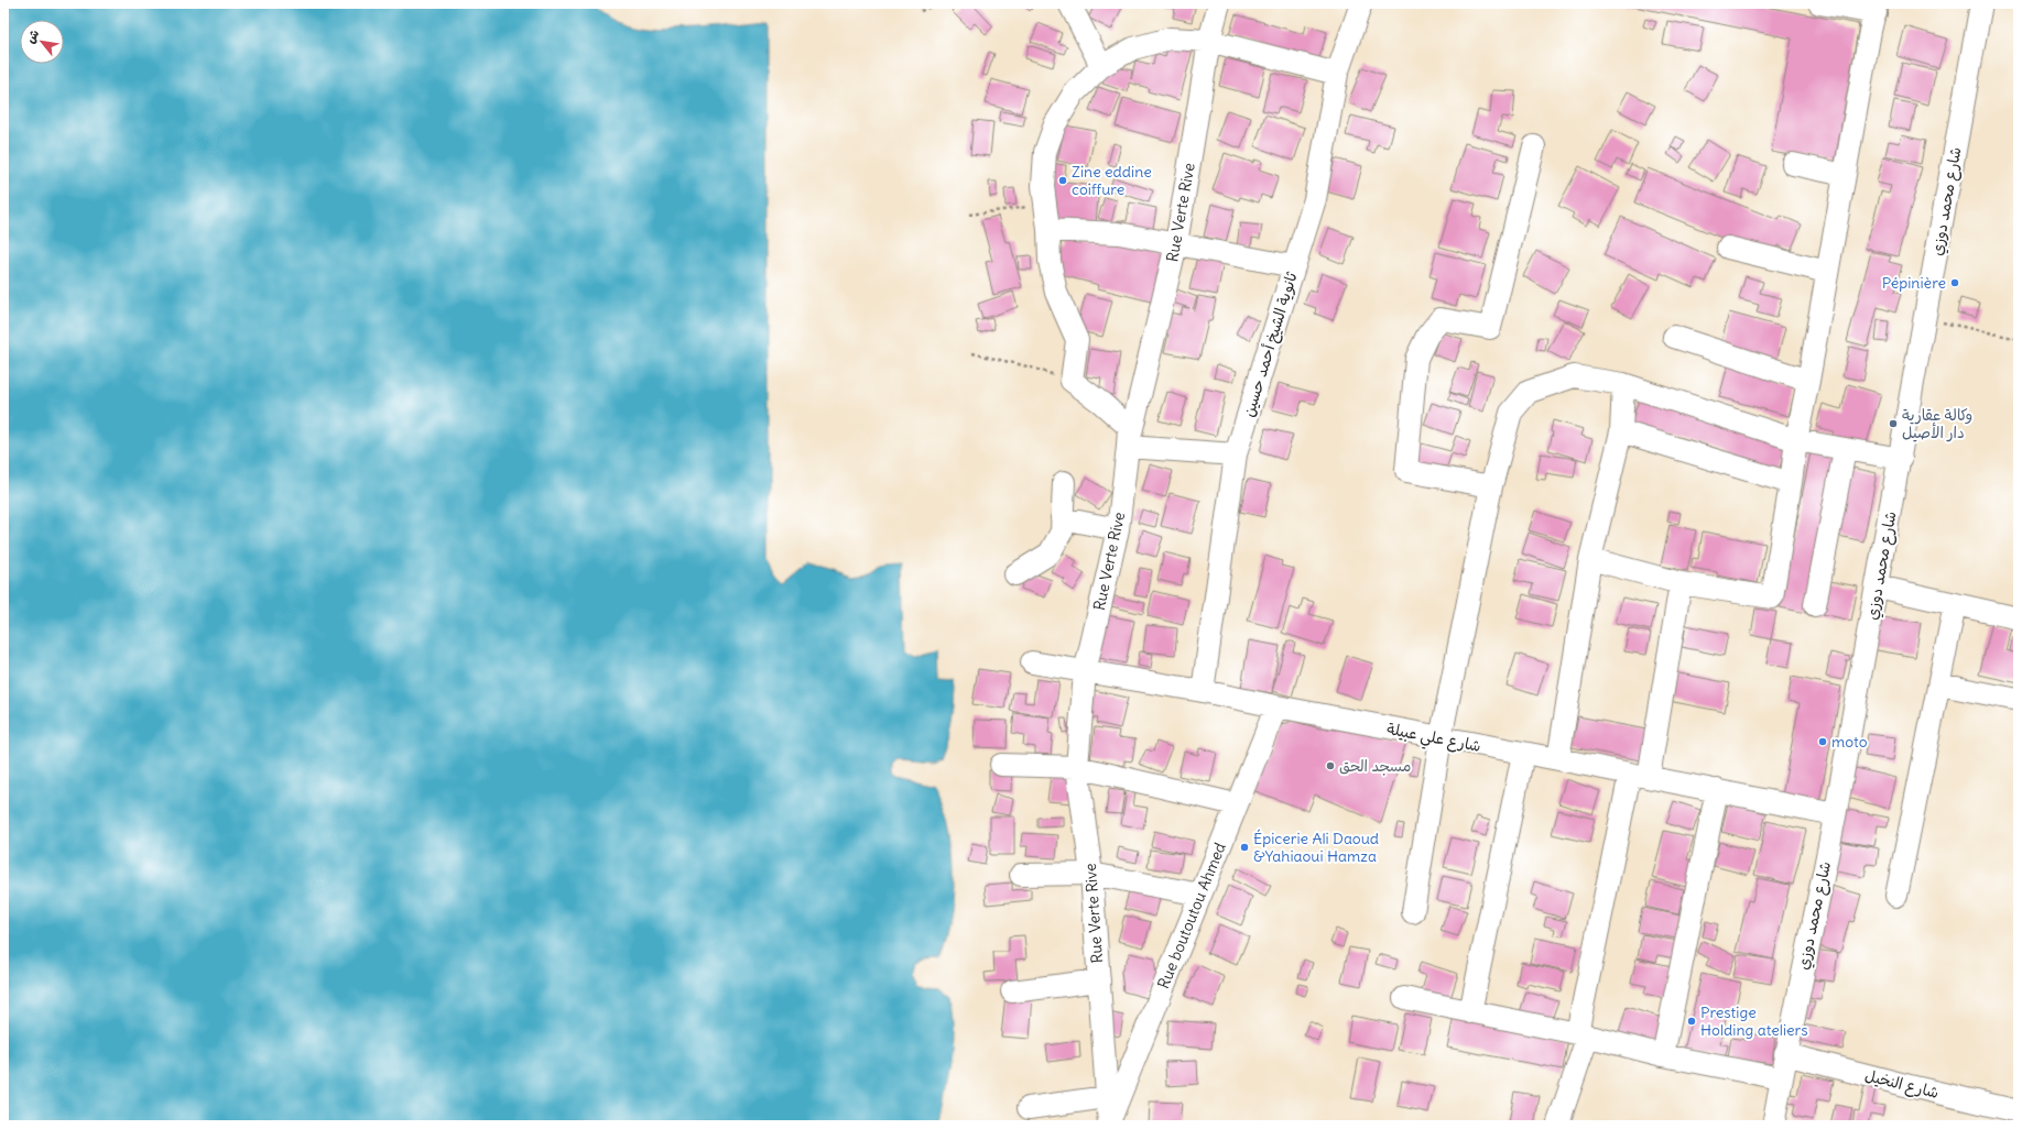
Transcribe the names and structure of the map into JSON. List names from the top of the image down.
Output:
{
  "streets": {
    "street": [
      "شارع محمد دوزي",
      "Rue Verte Rive",
      "ثانوية الشيخ أحمد حسين",
      "شارع علي عبيلة",
      "Rue boutoutou Ahmed",
      "شارع النخيل"
    ]
  },
  "crossings": [
    ["شارع محمد دوزي", "شارع علي عبيلة"],
    ["شارع محمد دوزي", "شارع النخيل"],
    ["Rue Verte Rive", "شارع علي عبيلة"],
    ["Rue Verte Rive", "Rue boutoutou Ahmed"],
    ["ثانوية الشيخ أحمد حسين", "شارع علي عبيلة"],
    ["شارع علي عبيلة", "Rue boutoutou Ahmed"]
  ],
  "places": [
    "Zine eddine coiffure",
    "Pépinière",
    "وكالة عقارية دار الأصيل",
    "moto",
    "مسجد الحق",
    "Épicerie Ali Daoud &Yahiaoui Hamza",
    "Prestige Holding ateliers"
  ],
  "north": "top left"
}
